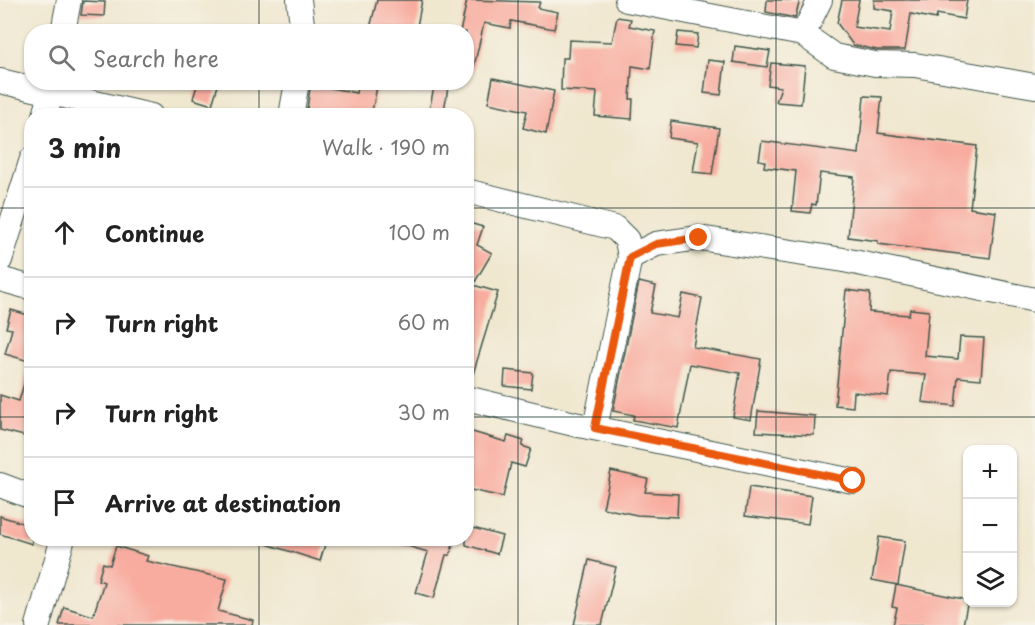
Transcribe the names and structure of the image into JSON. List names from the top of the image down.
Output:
{
  "page": {
    "search": "Search here",
    "heading": ["3 min", "Walk · 190 m"],
    "list": [
      ["Continue", "100 m"],
      ["Turn right", "60 m"],
      ["Turn right", "30 m"],
      "Arrive at destination"
    ],
    "map_buttons": ["+", "−"]
  }
}
